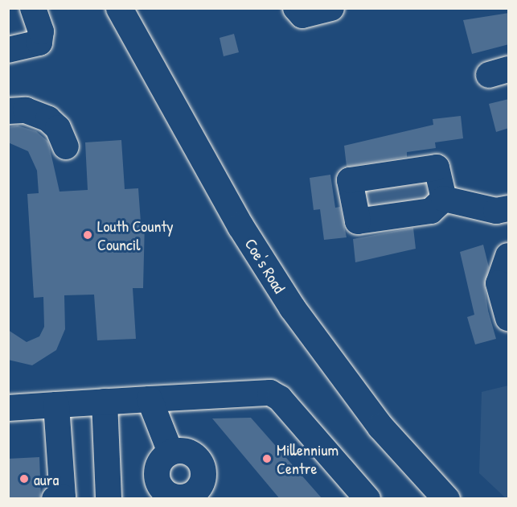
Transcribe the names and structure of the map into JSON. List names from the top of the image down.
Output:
{
  "streets": {
    "main road": ["Coe's Road"]
  },
  "places": ["Louth County Council", "Millennium Centre", "aura"]
}
